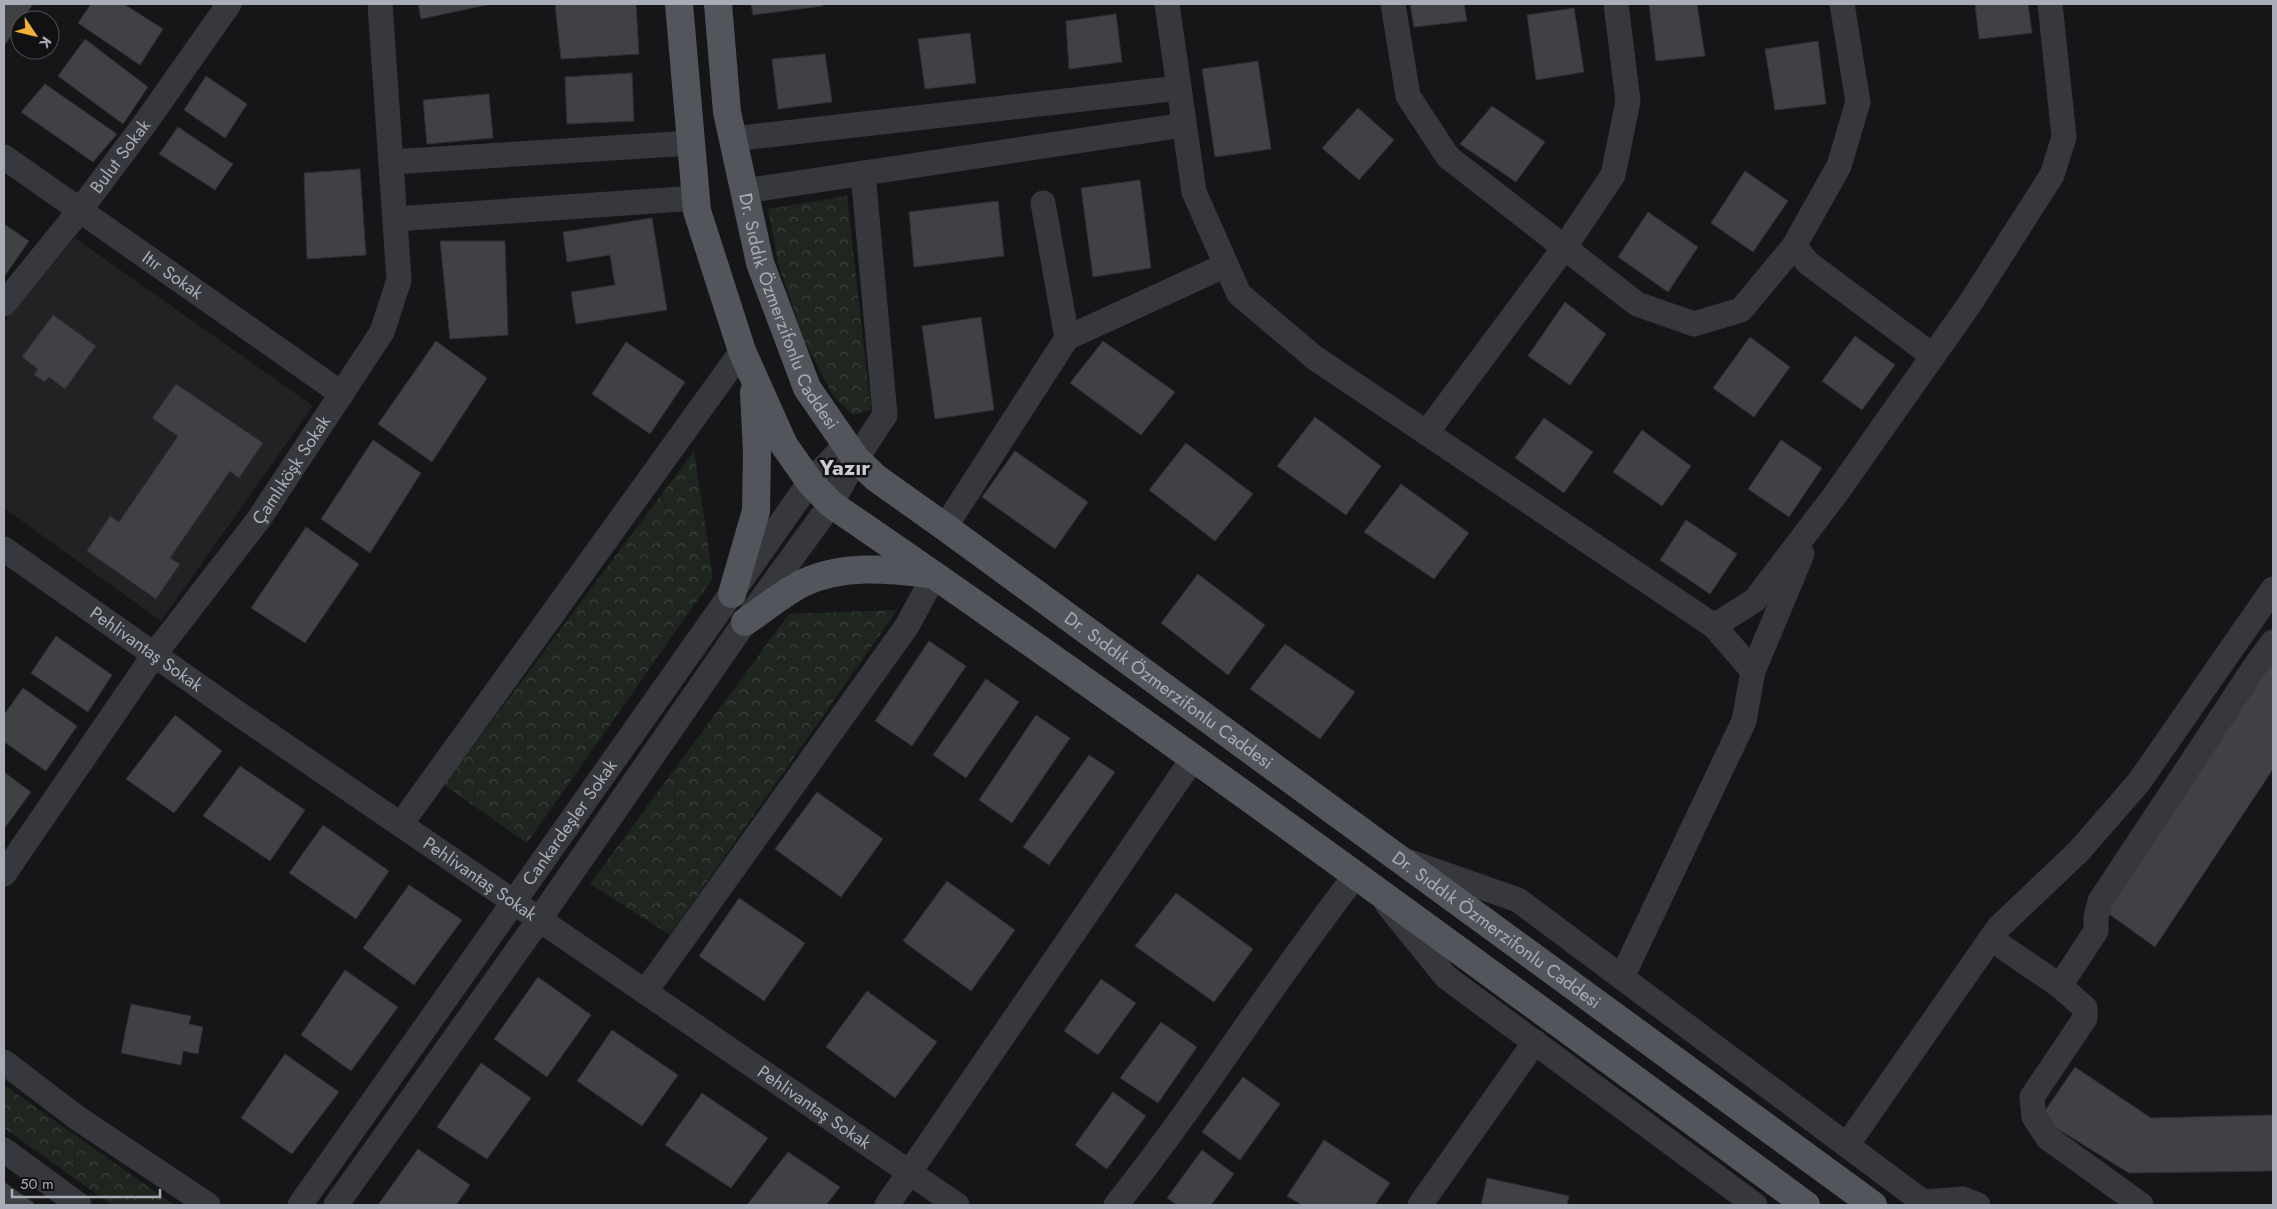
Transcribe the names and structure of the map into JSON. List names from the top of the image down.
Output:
{
  "streets": {
    "main road": ["Dr. Sıddık Özmerzifonlu Caddesi"],
    "street": [
      "Bulut Sokak",
      "Itır Sokak",
      "Çamlıköşk Sokak",
      "Pehlivantaş Sokak",
      "Cankardeşler Sokak"
    ]
  },
  "crossings": [
    ["Bulut Sokak", "Itır Sokak"],
    ["Itır Sokak", "Çamlıköşk Sokak"],
    ["Dr. Sıddık Özmerzifonlu Caddesi", "Cankardeşler Sokak"],
    ["Çamlıköşk Sokak", "Pehlivantaş Sokak"],
    ["Pehlivantaş Sokak", "Cankardeşler Sokak"]
  ],
  "districts": ["Yazır"],
  "scale_bar": "50 m",
  "north": "bottom right"
}
